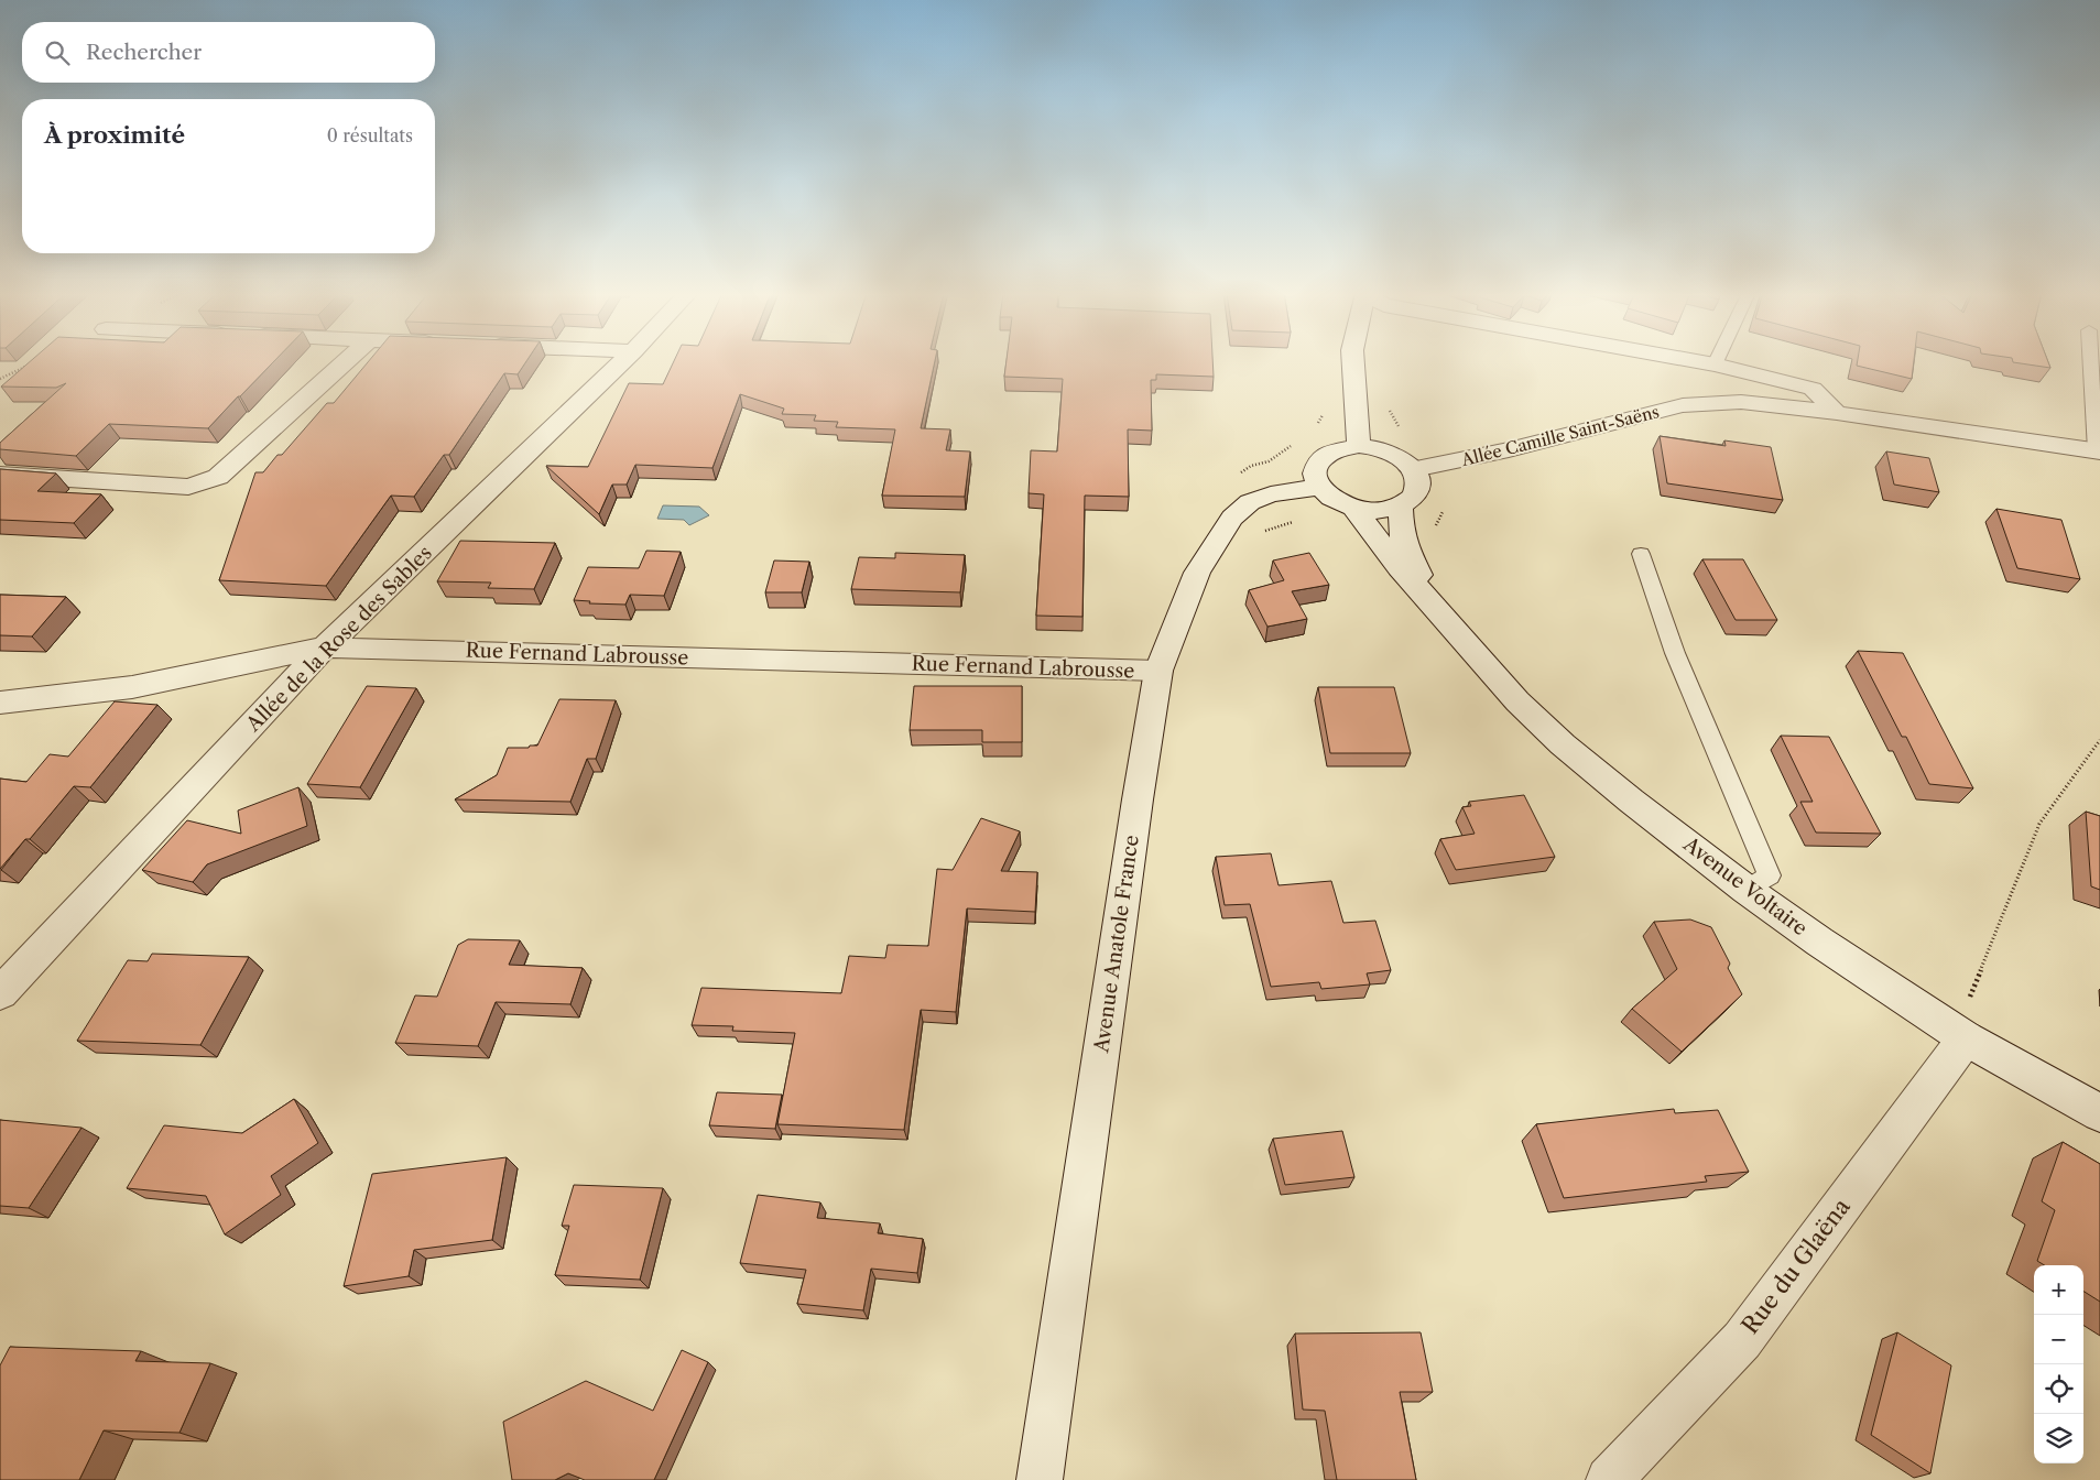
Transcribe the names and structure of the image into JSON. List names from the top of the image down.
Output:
{
  "streets": {
    "street": [
      "Allée Camille Saint-Saëns",
      "Allée de la Rose des Sables",
      "Rue Fernand Labrousse",
      "Avenue Voltaire",
      "Avenue Anatole France",
      "Rue du Glaëna"
    ]
  },
  "crossings": [
    ["Allée Camille Saint-Saëns", "Avenue Voltaire"],
    ["Allée Camille Saint-Saëns", "Avenue Anatole France"],
    ["Allée de la Rose des Sables", "Rue Fernand Labrousse"],
    ["Rue Fernand Labrousse", "Avenue Anatole France"],
    ["Avenue Voltaire", "Avenue Anatole France"],
    ["Avenue Voltaire", "Rue du Glaëna"]
  ],
  "page": {
    "search": "Rechercher",
    "heading": ["À proximité", "0 résultats"],
    "map_buttons": ["+", "−"]
  }
}
